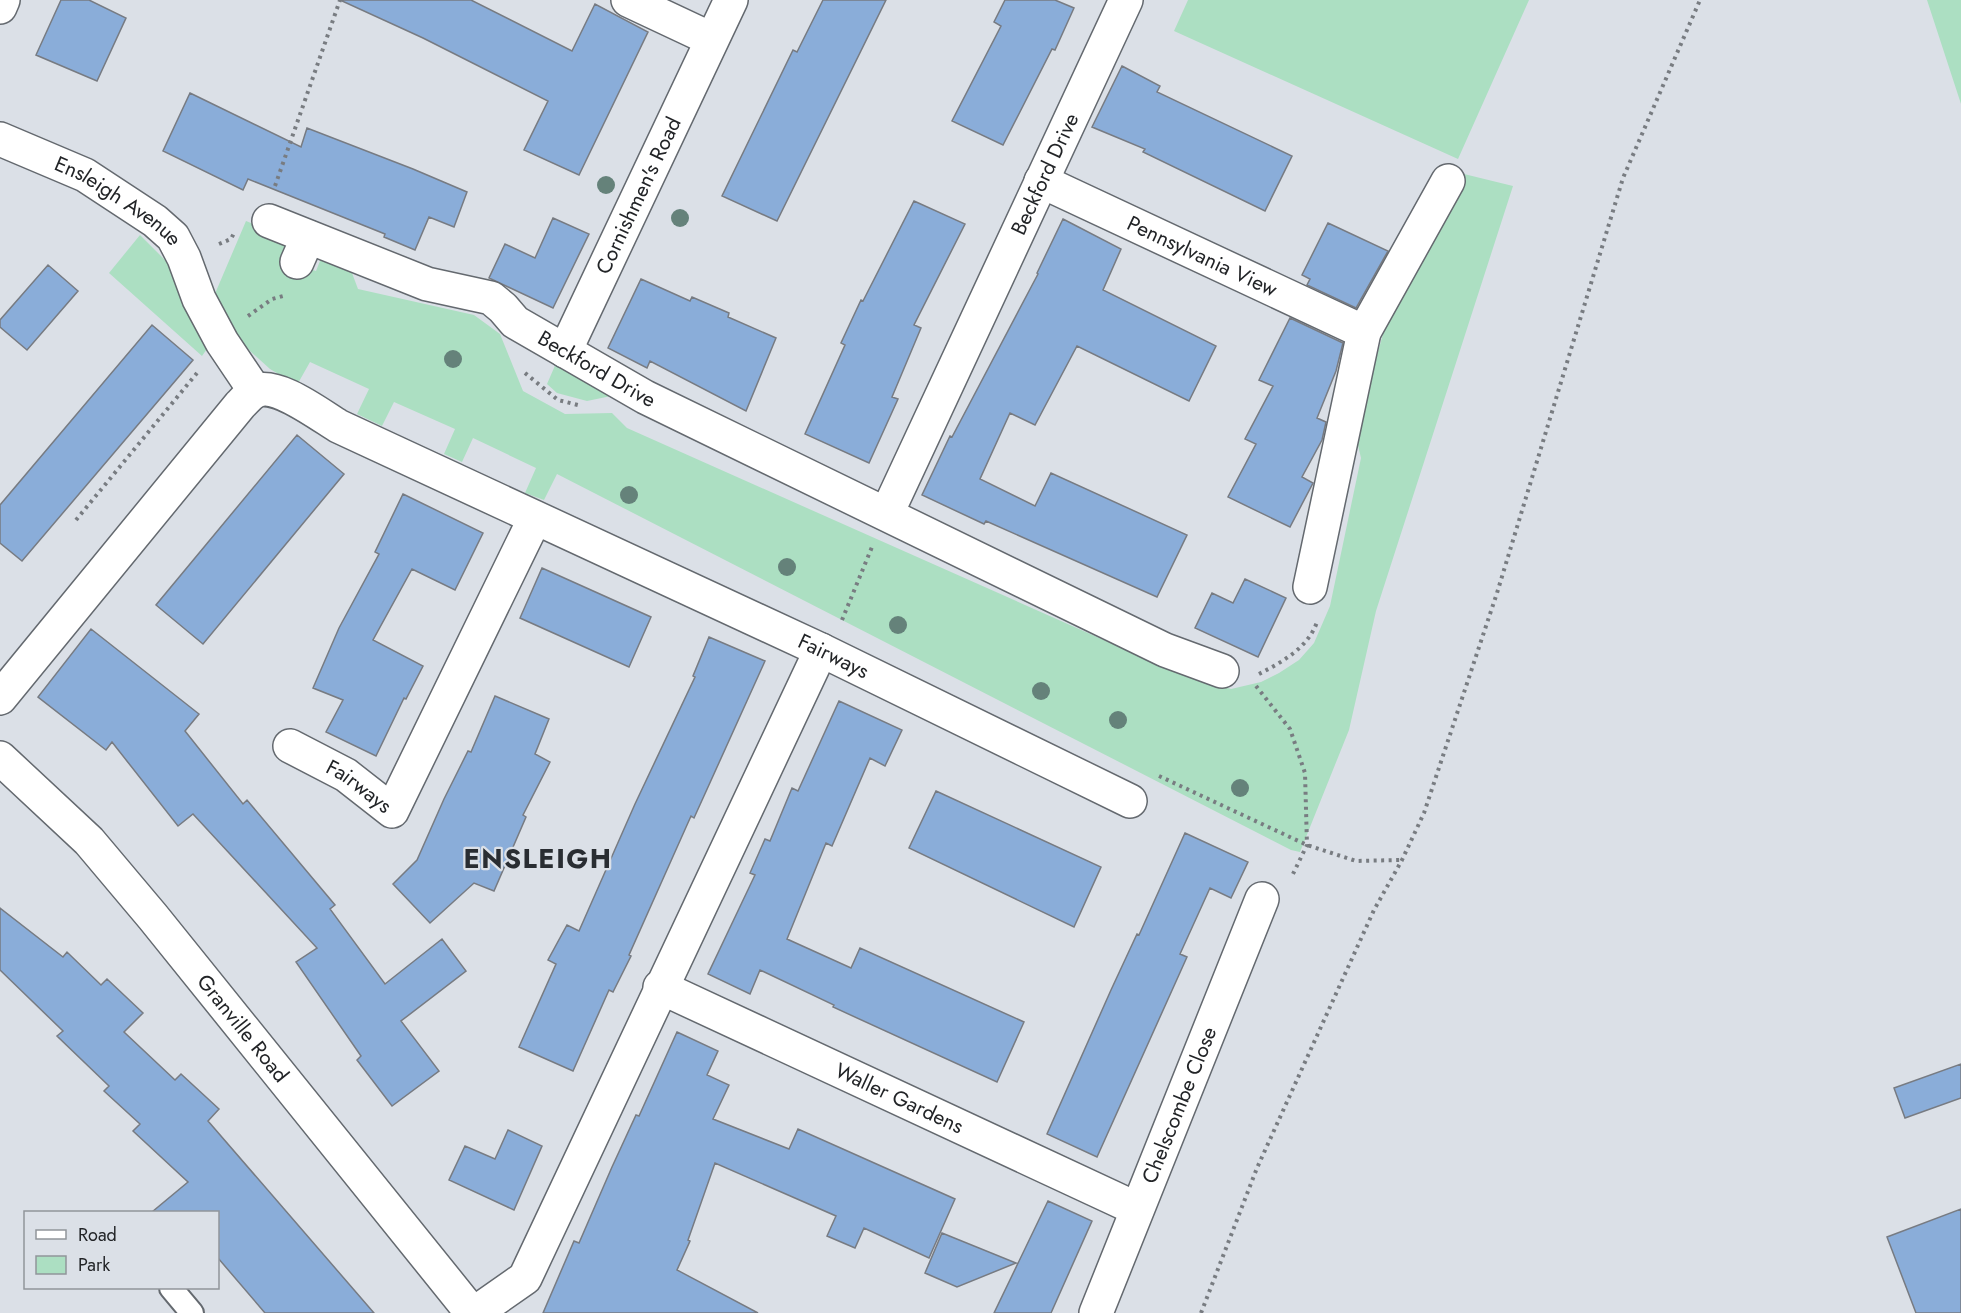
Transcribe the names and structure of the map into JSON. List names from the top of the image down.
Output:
{
  "streets": {
    "street": [
      "Beckford Drive",
      "Cornishmen's Road",
      "Ensleigh Avenue",
      "Pennsylvania View",
      "Fairways",
      "Granville Road",
      "Waller Gardens",
      "Chelscombe Close"
    ]
  },
  "crossings": [
    ["Beckford Drive", "Cornishmen's Road"],
    ["Beckford Drive", "Pennsylvania View"],
    ["Ensleigh Avenue", "Fairways"],
    ["Waller Gardens", "Chelscombe Close"]
  ],
  "districts": ["ENSLEIGH"],
  "legend": ["Road", "Park"]
}
